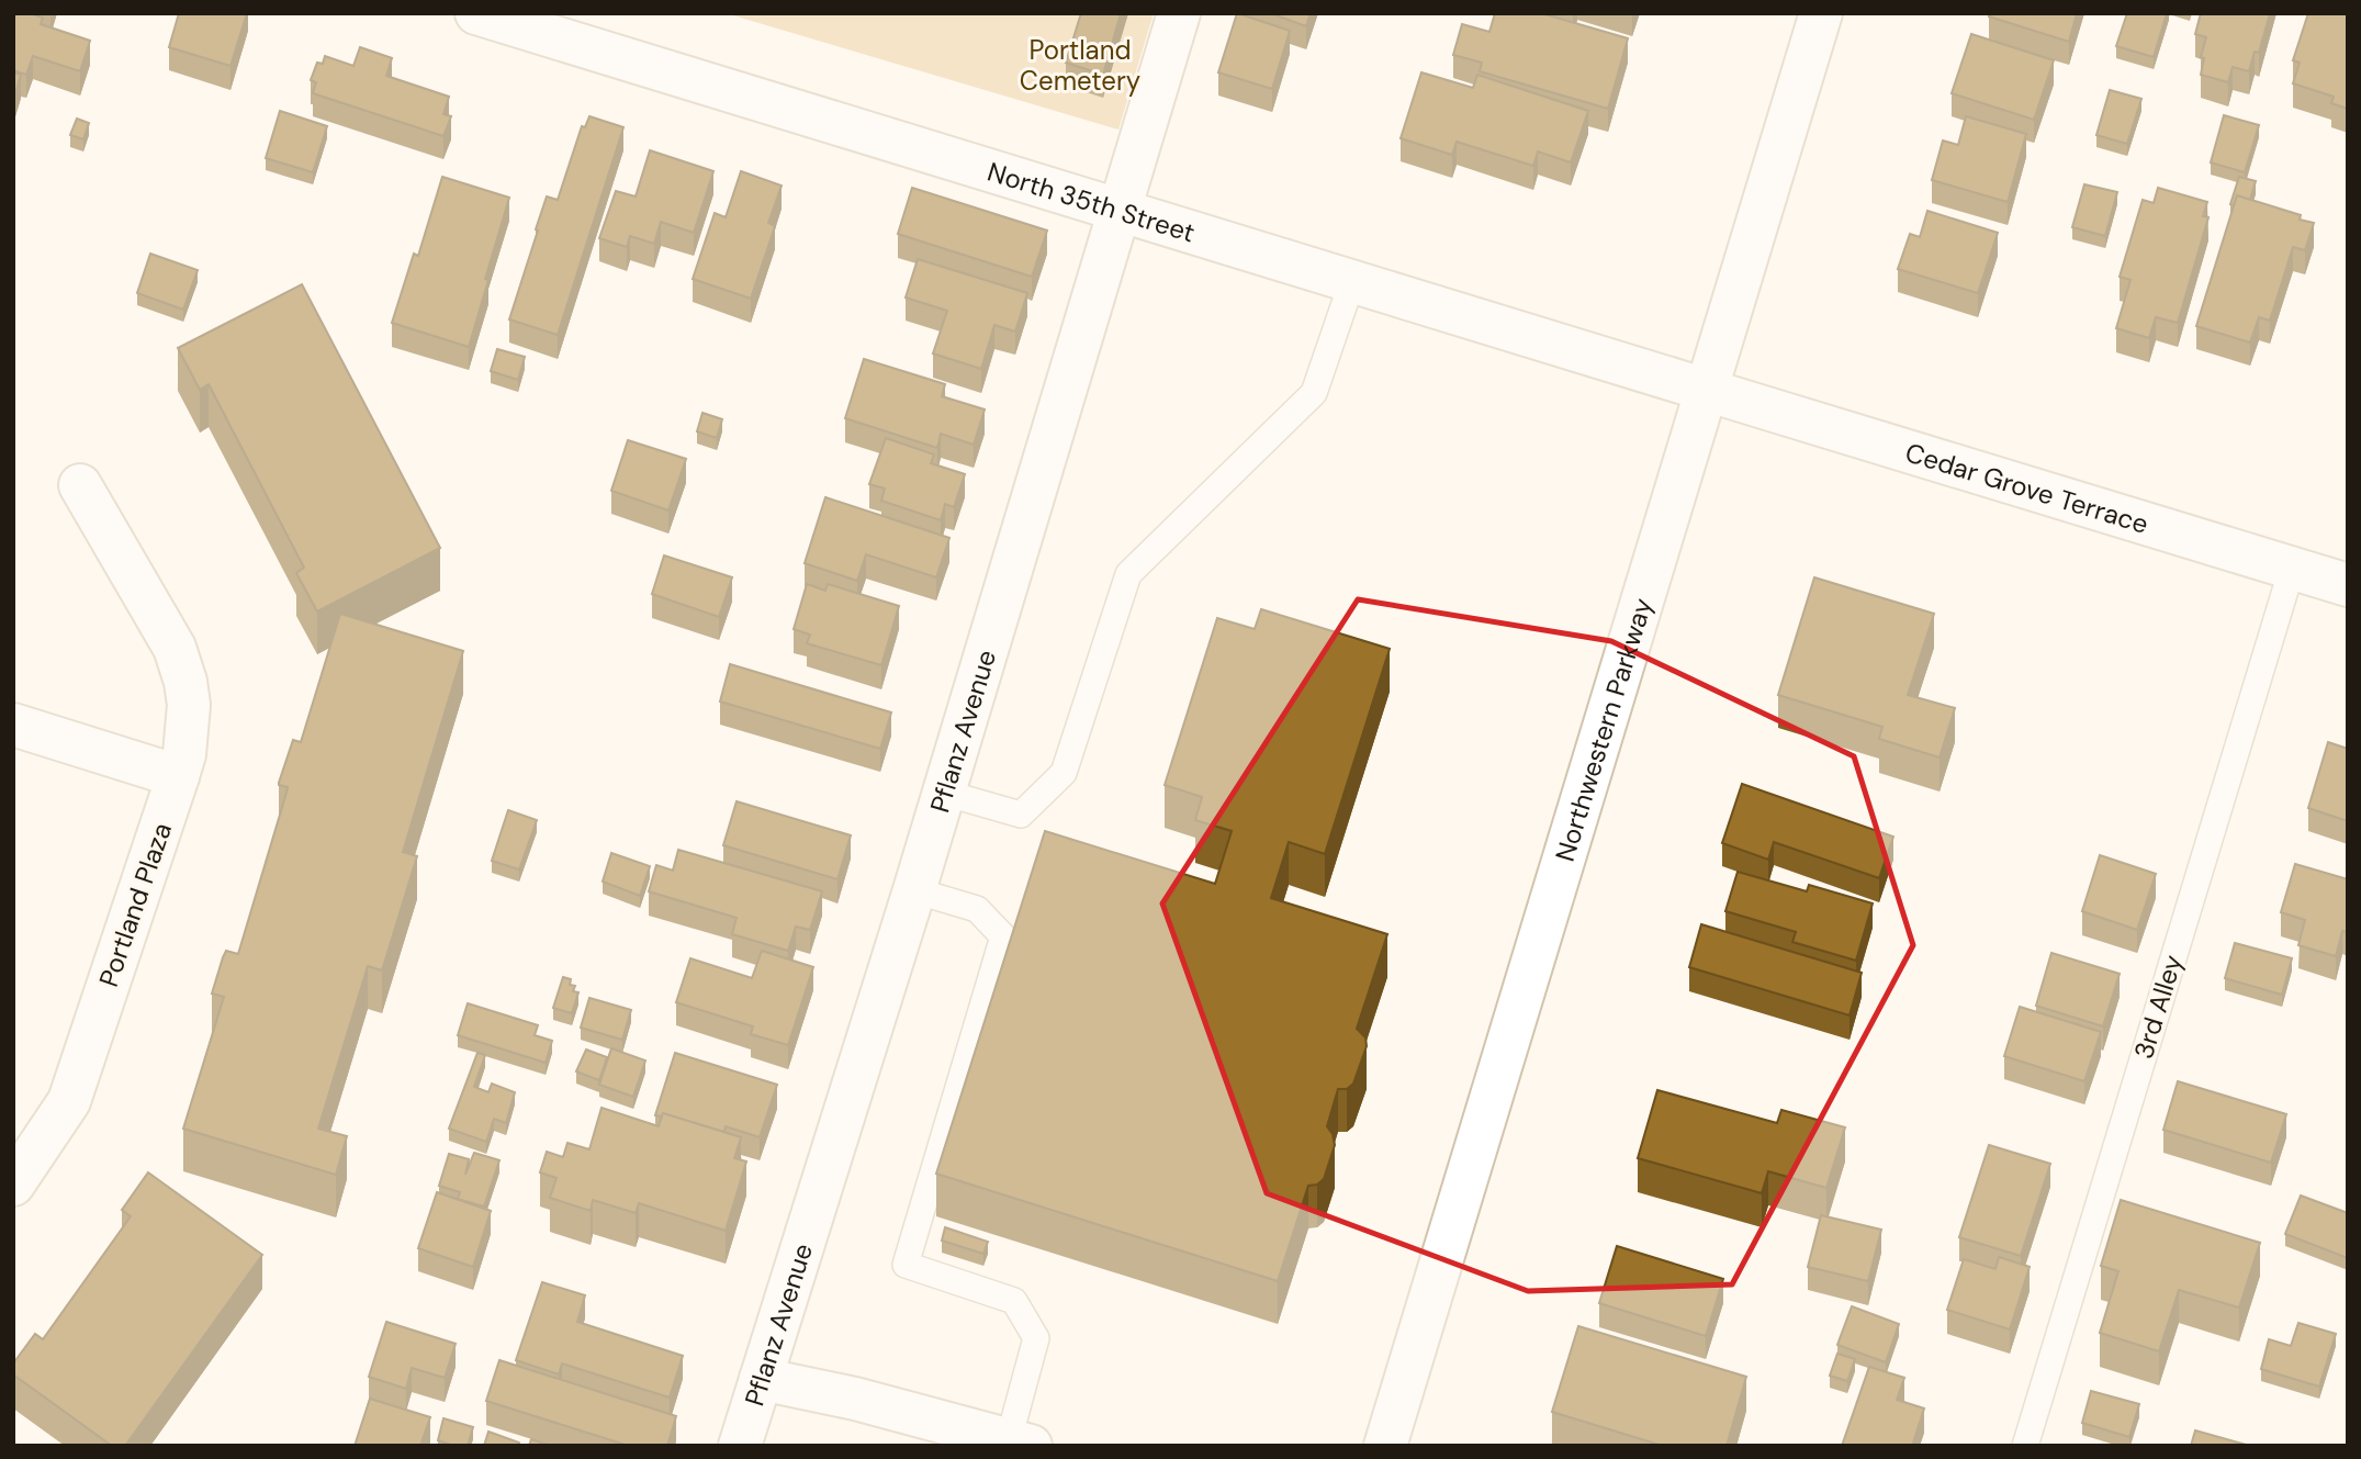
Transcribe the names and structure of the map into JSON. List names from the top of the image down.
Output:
{
  "streets": {
    "street": [
      "North 35th Street",
      "Cedar Grove Terrace",
      "Northwestern Parkway",
      "Pflanz Avenue",
      "Portland Plaza"
    ],
    "lane": ["3rd Alley"]
  },
  "crossings": [
    ["North 35th Street", "Cedar Grove Terrace"],
    ["North 35th Street", "Northwestern Parkway"],
    ["North 35th Street", "Pflanz Avenue"],
    ["Cedar Grove Terrace", "Northwestern Parkway"],
    ["Cedar Grove Terrace", "3rd Alley"]
  ],
  "parks": ["Portland Cemetery"]
}
